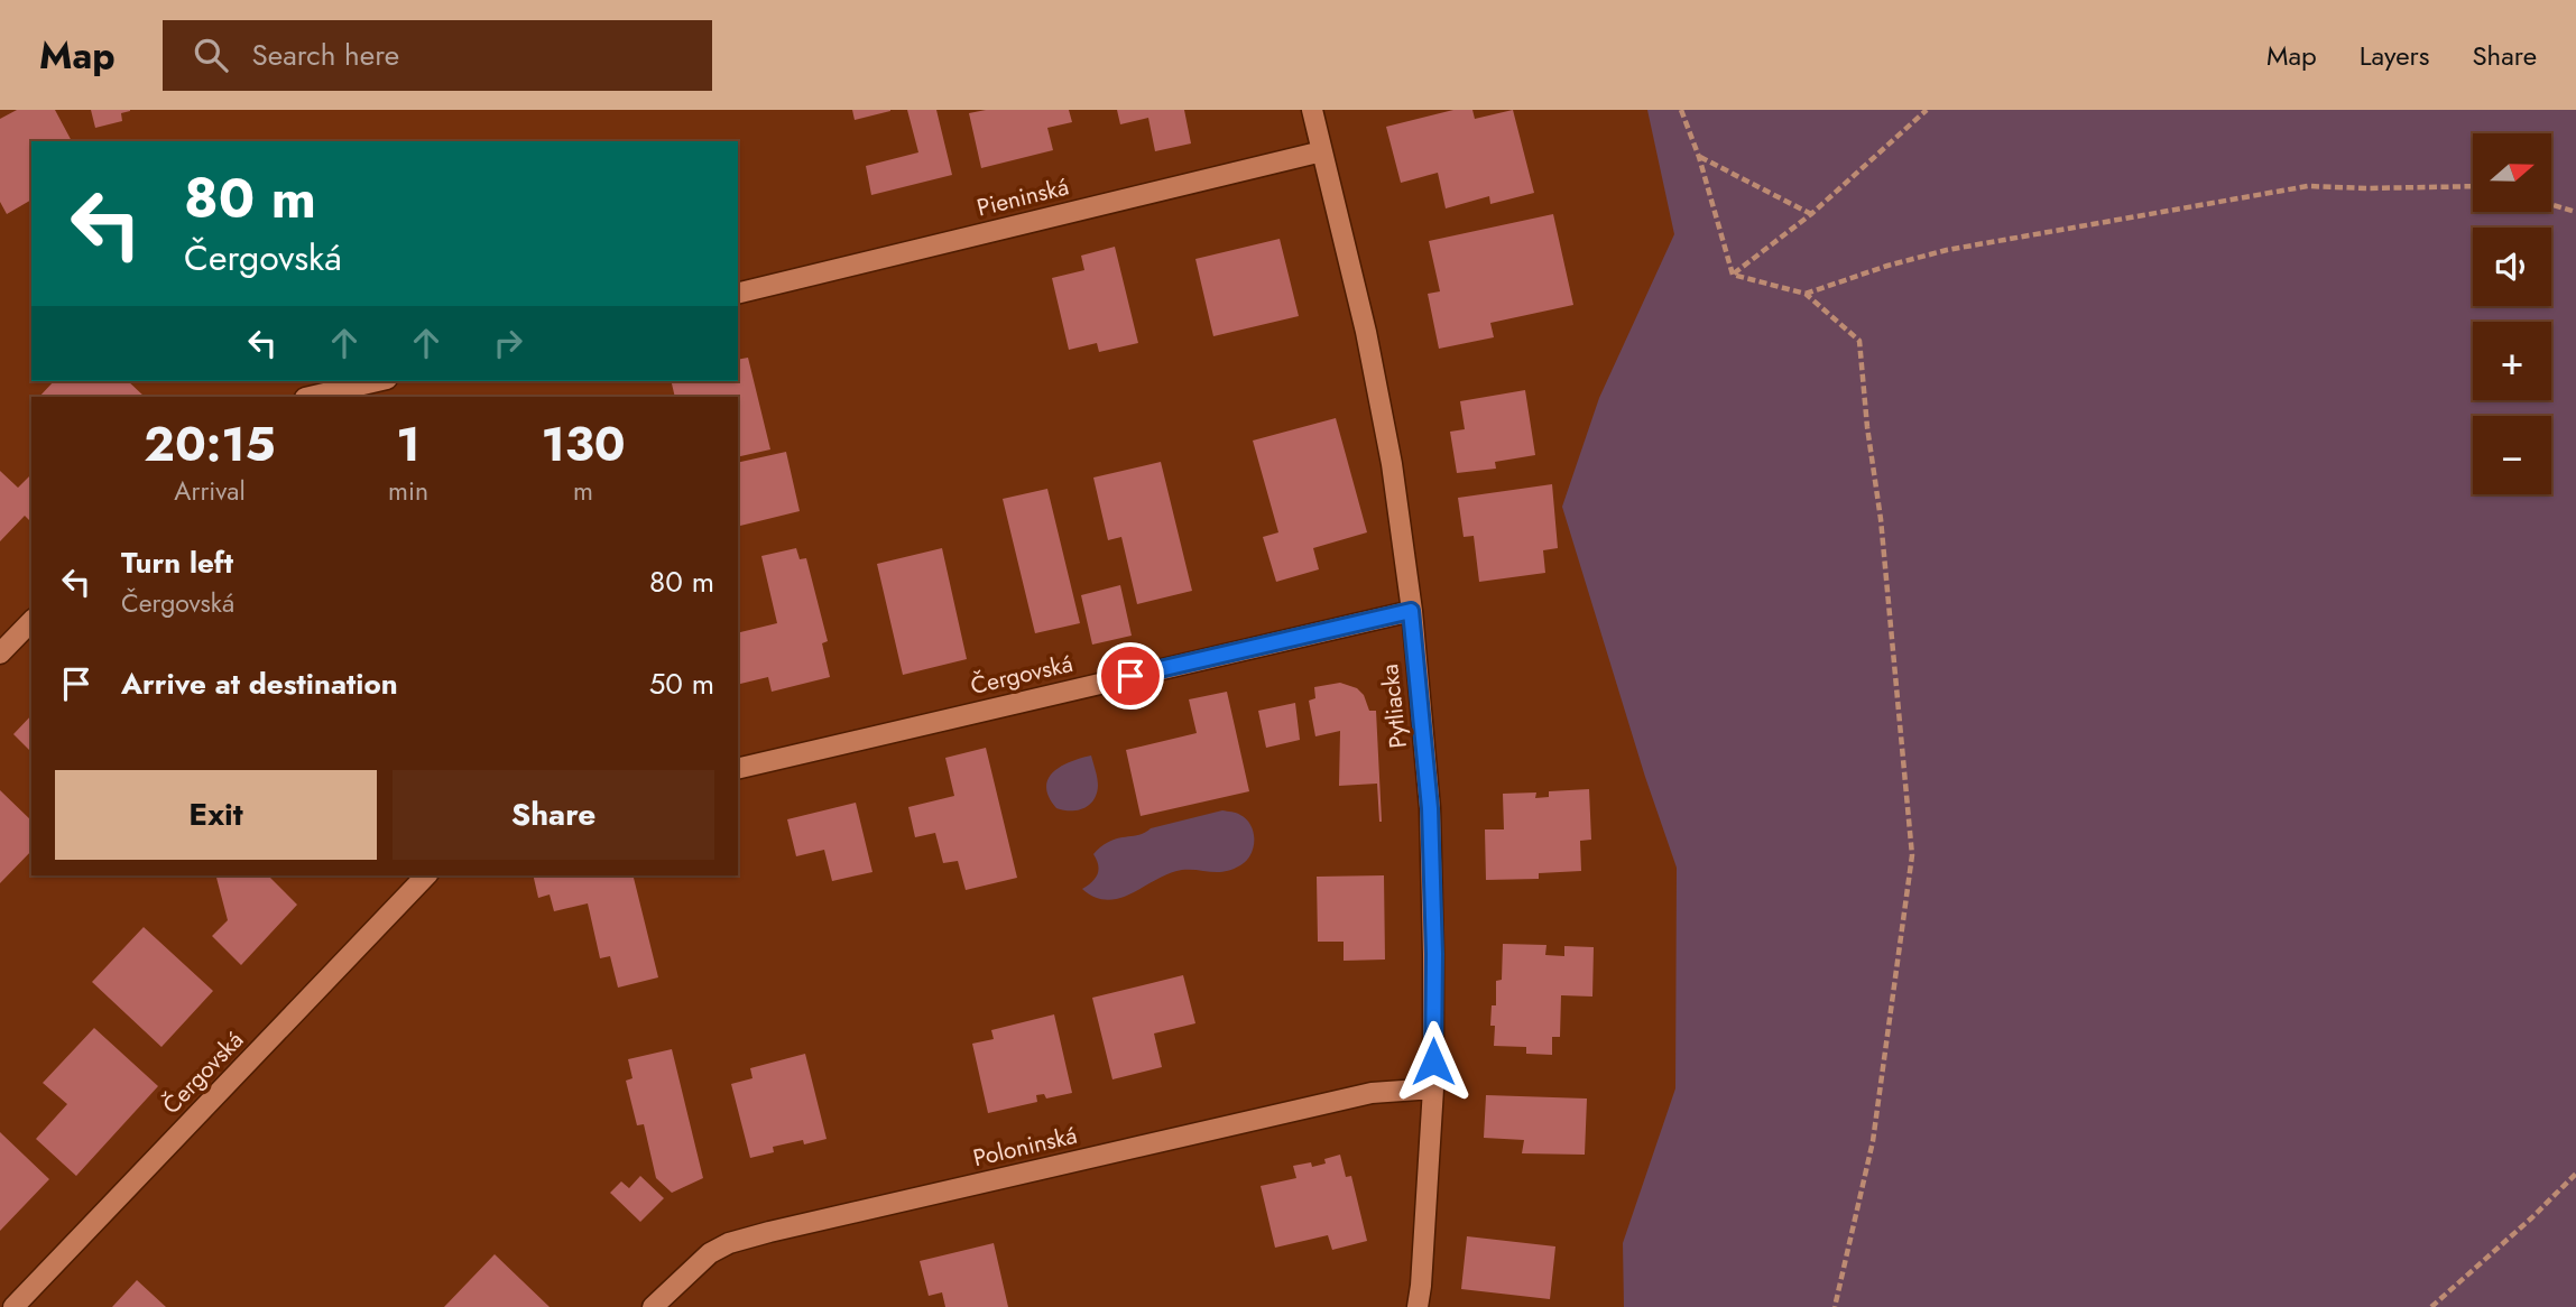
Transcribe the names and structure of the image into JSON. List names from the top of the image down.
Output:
{
  "streets": {
    "street": [
      "Pieninská",
      "Čergovská",
      "Pytliacka",
      "Poloninská"
    ]
  },
  "crossings": [
    ["Pieninská", "Pytliacka"],
    ["Čergovská", "Pytliacka"],
    ["Pytliacka", "Poloninská"]
  ],
  "north": "right",
  "page": {
    "header": "Map",
    "search": "Search here",
    "nav": ["Map", "Layers", "Share"],
    "map_buttons": ["+", "−"],
    "turn": ["80 m", "Čergovská"],
    "eta": [
      "20:15",
      "Arrival",
      "1",
      "min",
      "130",
      "m"
    ],
    "list": [
      {
        "name": "Turn left",
        "note": "Čergovská",
        "value": "80 m"
      },
      {
        "name": "Arrive at destination",
        "value": "50 m"
      }
    ],
    "buttons": ["Exit", "Share"]
  }
}
